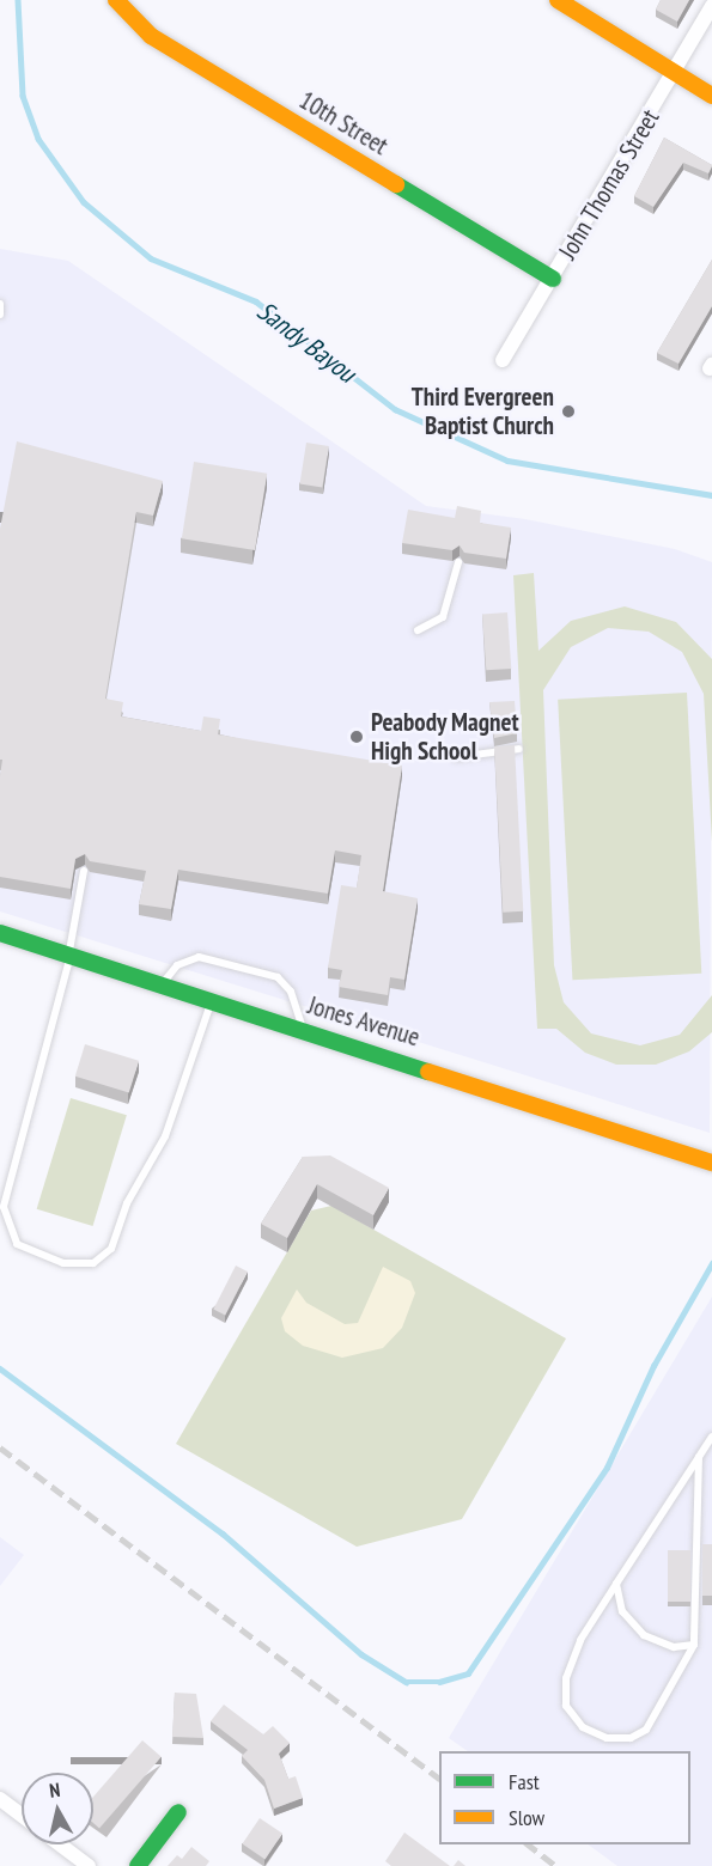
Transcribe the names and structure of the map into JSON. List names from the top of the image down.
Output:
{
  "streets": {
    "street": ["10th Street", "John Thomas Street", "Jones Avenue"]
  },
  "crossings": [
    ["10th Street", "John Thomas Street"]
  ],
  "water": ["Sandy Bayou"],
  "places": ["Third Evergreen Baptist Church", "Peabody Magnet High School"],
  "legend": ["Fast", "Slow"],
  "north": "top"
}
